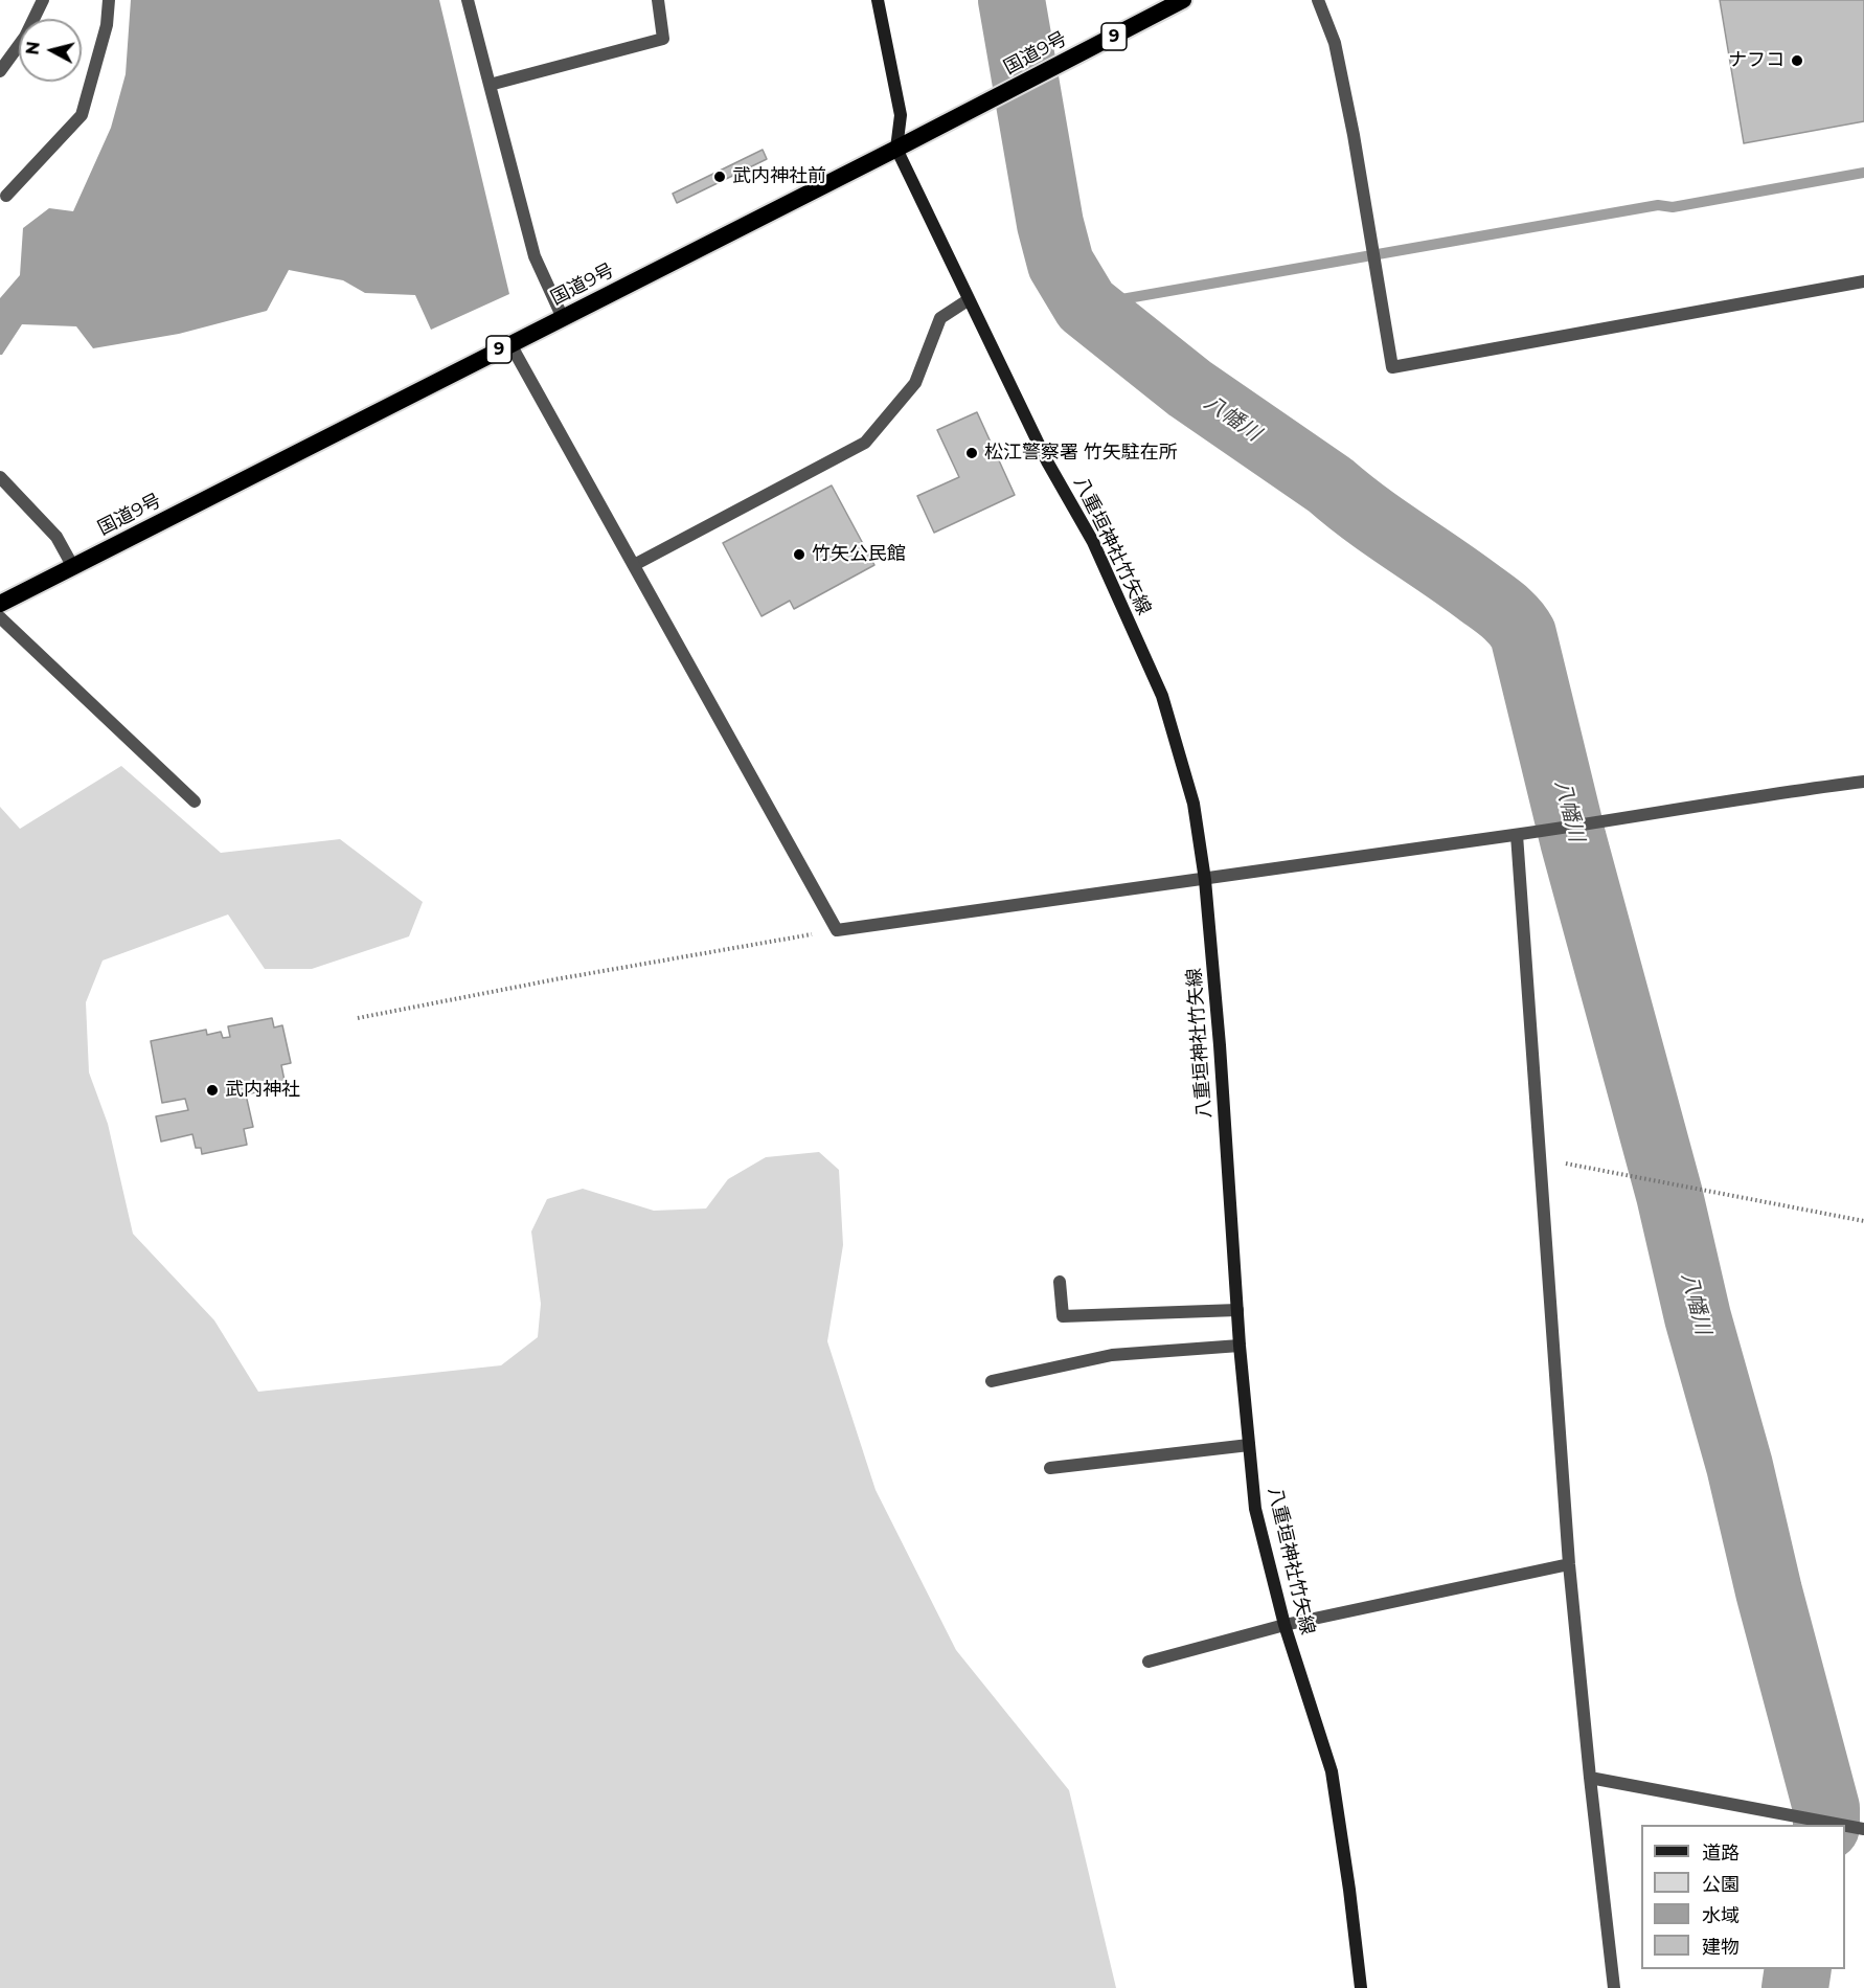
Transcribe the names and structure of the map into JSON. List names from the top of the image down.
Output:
{
  "streets": {
    "highway": ["9", "国道9号"],
    "main road": ["八重垣神社竹矢線"]
  },
  "crossings": [
    ["国道9号", "八重垣神社竹矢線"]
  ],
  "water": ["八幡川"],
  "places": [
    "ナフコ",
    "武内神社前",
    "松江警察署 竹矢駐在所",
    "竹矢公民館",
    "武内神社"
  ],
  "legend": [
    "道路",
    "公園",
    "水域",
    "建物"
  ],
  "north": "left"
}
